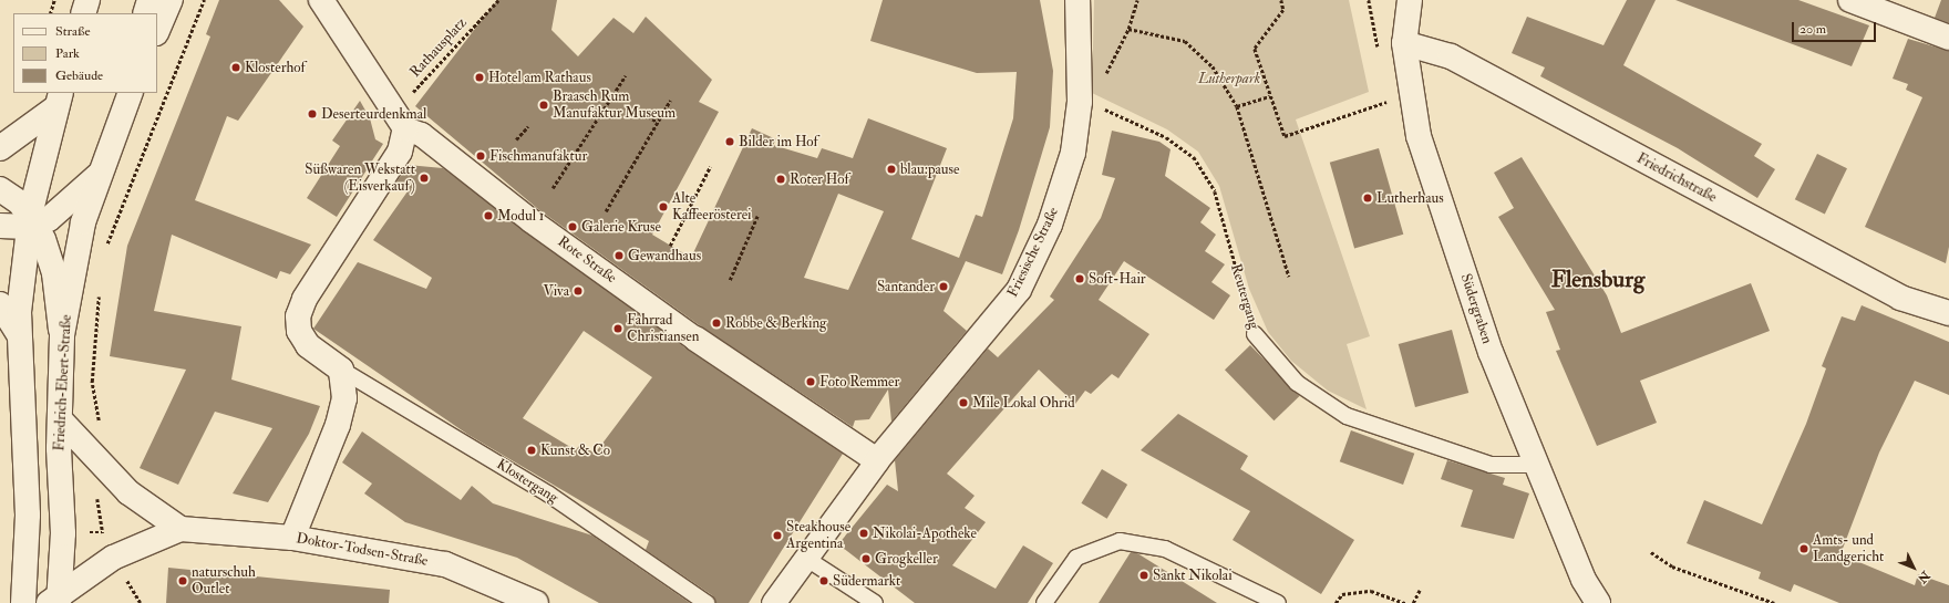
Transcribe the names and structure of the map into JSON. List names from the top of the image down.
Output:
{
  "streets": {
    "street": [
      "Friedrichstraße",
      "Friesische Straße",
      "Rote Straße",
      "Südergraben",
      "Friedrich-Ebert-Straße",
      "Klostergang",
      "Doktor-Todsen-Straße"
    ],
    "lane": ["Reutergang"],
    "path": ["Rathausplatz"]
  },
  "crossings": [
    ["Rathausplatz", "Rote Straße"],
    ["Rathausplatz", "Klostergang"],
    ["Friedrichstraße", "Südergraben"],
    ["Friesische Straße", "Rote Straße"],
    ["Friesische Straße", "Reutergang"],
    ["Rote Straße", "Klostergang"],
    ["Reutergang", "Südergraben"],
    ["Friedrich-Ebert-Straße", "Doktor-Todsen-Straße"]
  ],
  "districts": ["Flensburg"],
  "parks": ["Lutherpark"],
  "places": [
    "Klosterhof",
    "Hotel am Rathaus",
    "Braasch Rum Manufaktur Museum",
    "Deserteurdenkmal",
    "Bilder im Hof",
    "Fischmanufaktur",
    "blau:pause",
    "Süßwaren Wekstatt (Eisverkauf)",
    "Roter Hof",
    "Lutherhaus",
    "Alte Kaffeerösterei",
    "Modul 1",
    "Galerie Kruse",
    "Gewandhaus",
    "Soft-Hair",
    "Santander",
    "Viva",
    "Robbe & Berking",
    "Fahrrad Christiansen",
    "Foto Remmer",
    "Mile Lokal Ohrid",
    "Kunst & Co",
    "Nikolai-Apotheke",
    "Steakhouse Argentina",
    "Amts- und Landgericht",
    "Grogkeller",
    "Sankt Nikolai",
    "naturschuh Outlet",
    "Südermarkt"
  ],
  "legend": ["Straße", "Park", "Gebäude"],
  "scale_bar": "20 m",
  "north": "bottom right"
}
